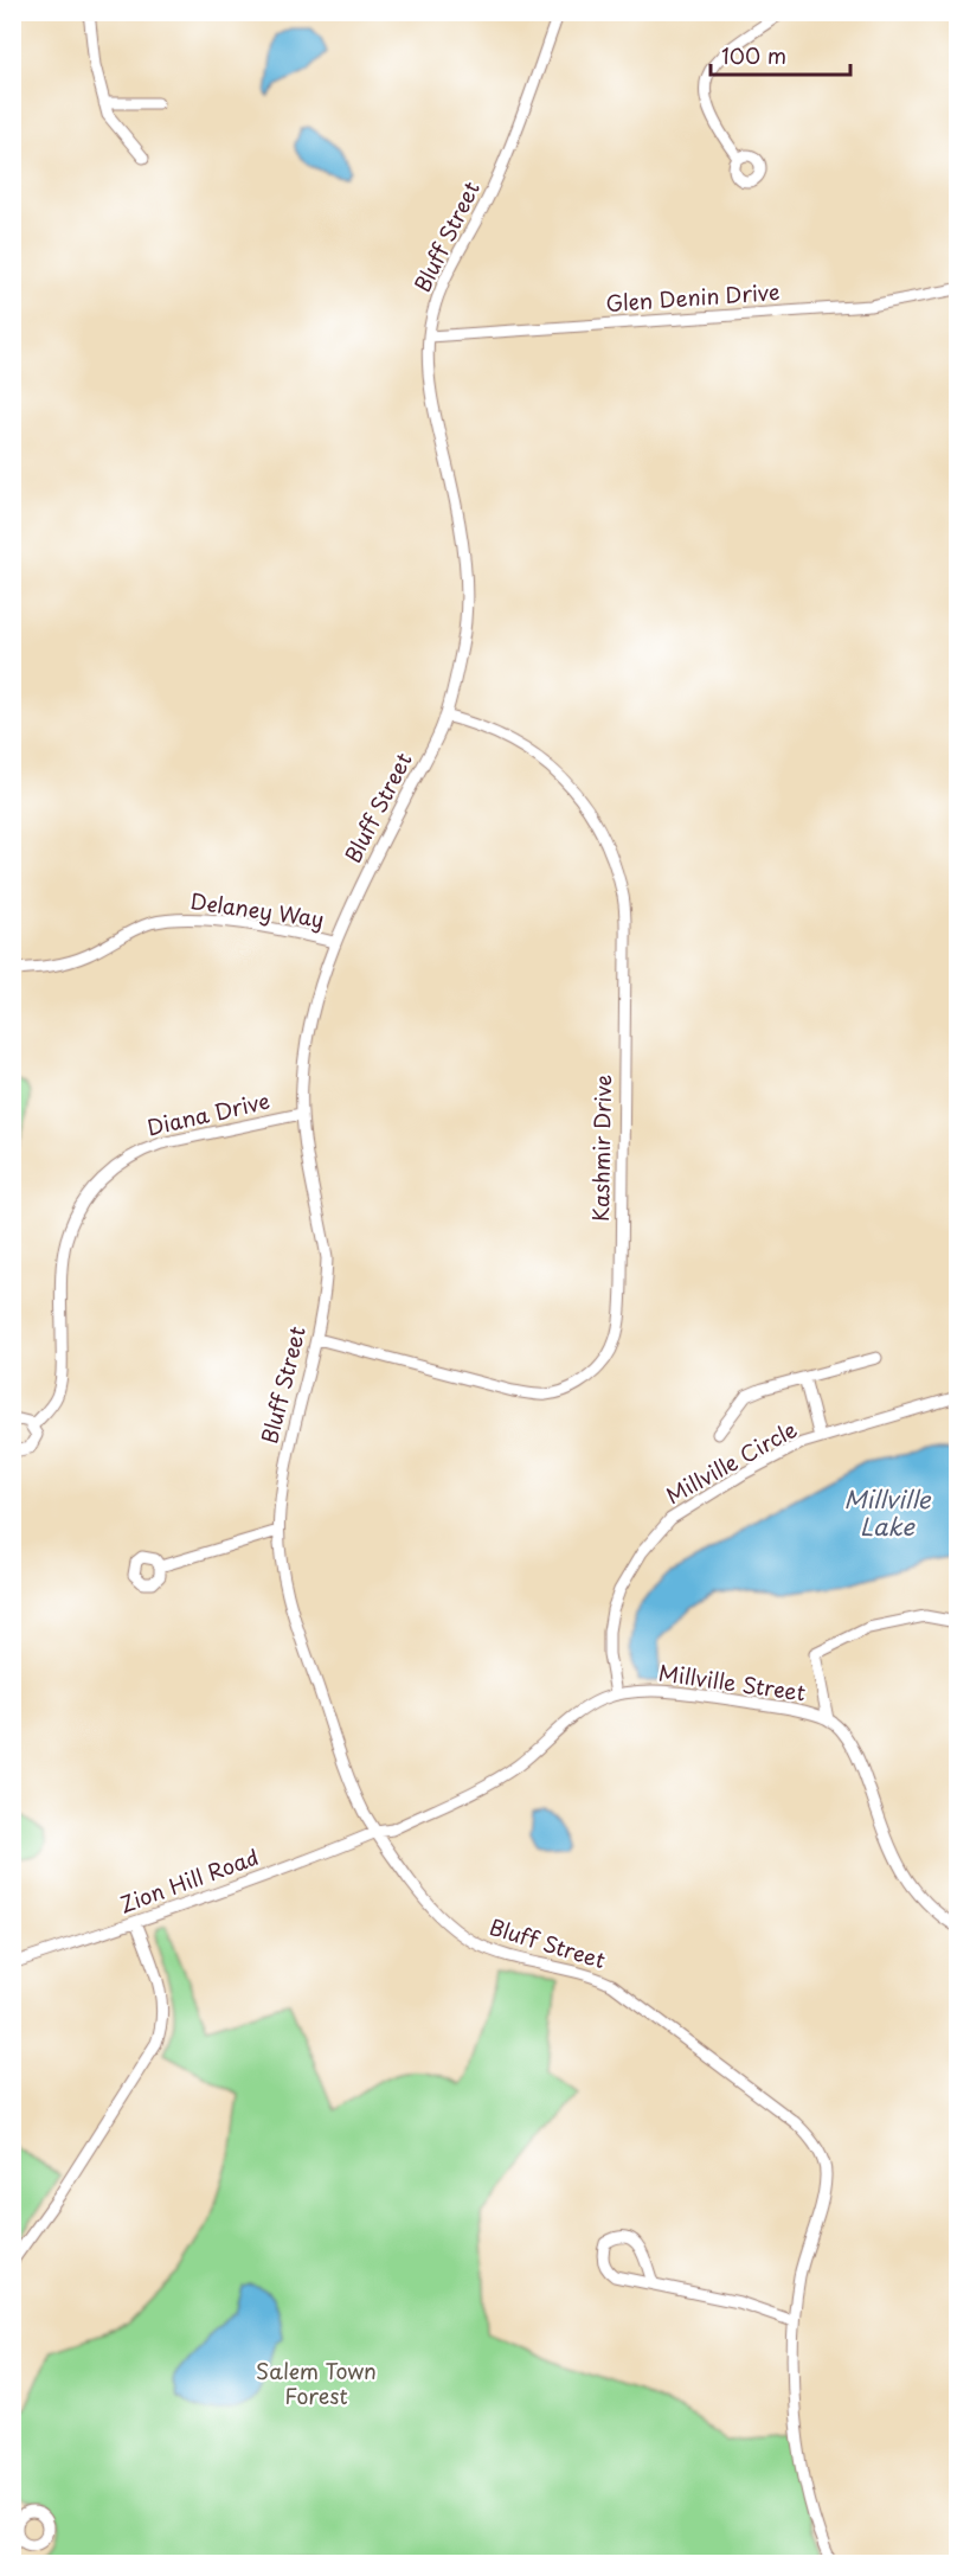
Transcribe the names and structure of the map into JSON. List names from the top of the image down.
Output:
{
  "streets": {
    "street": [
      "Bluff Street",
      "Glen Denin Drive",
      "Delaney Way",
      "Diana Drive",
      "Kashmir Drive",
      "Millville Circle",
      "Millville Street",
      "Zion Hill Road"
    ]
  },
  "crossings": [
    ["Bluff Street", "Glen Denin Drive"],
    ["Bluff Street", "Delaney Way"],
    ["Bluff Street", "Diana Drive"],
    ["Bluff Street", "Kashmir Drive"],
    ["Bluff Street", "Millville Street"],
    ["Bluff Street", "Zion Hill Road"],
    ["Millville Circle", "Millville Street"],
    ["Millville Street", "Zion Hill Road"]
  ],
  "water": ["Millville Lake"],
  "parks": ["Salem Town Forest"],
  "scale_bar": "100 m"
}
